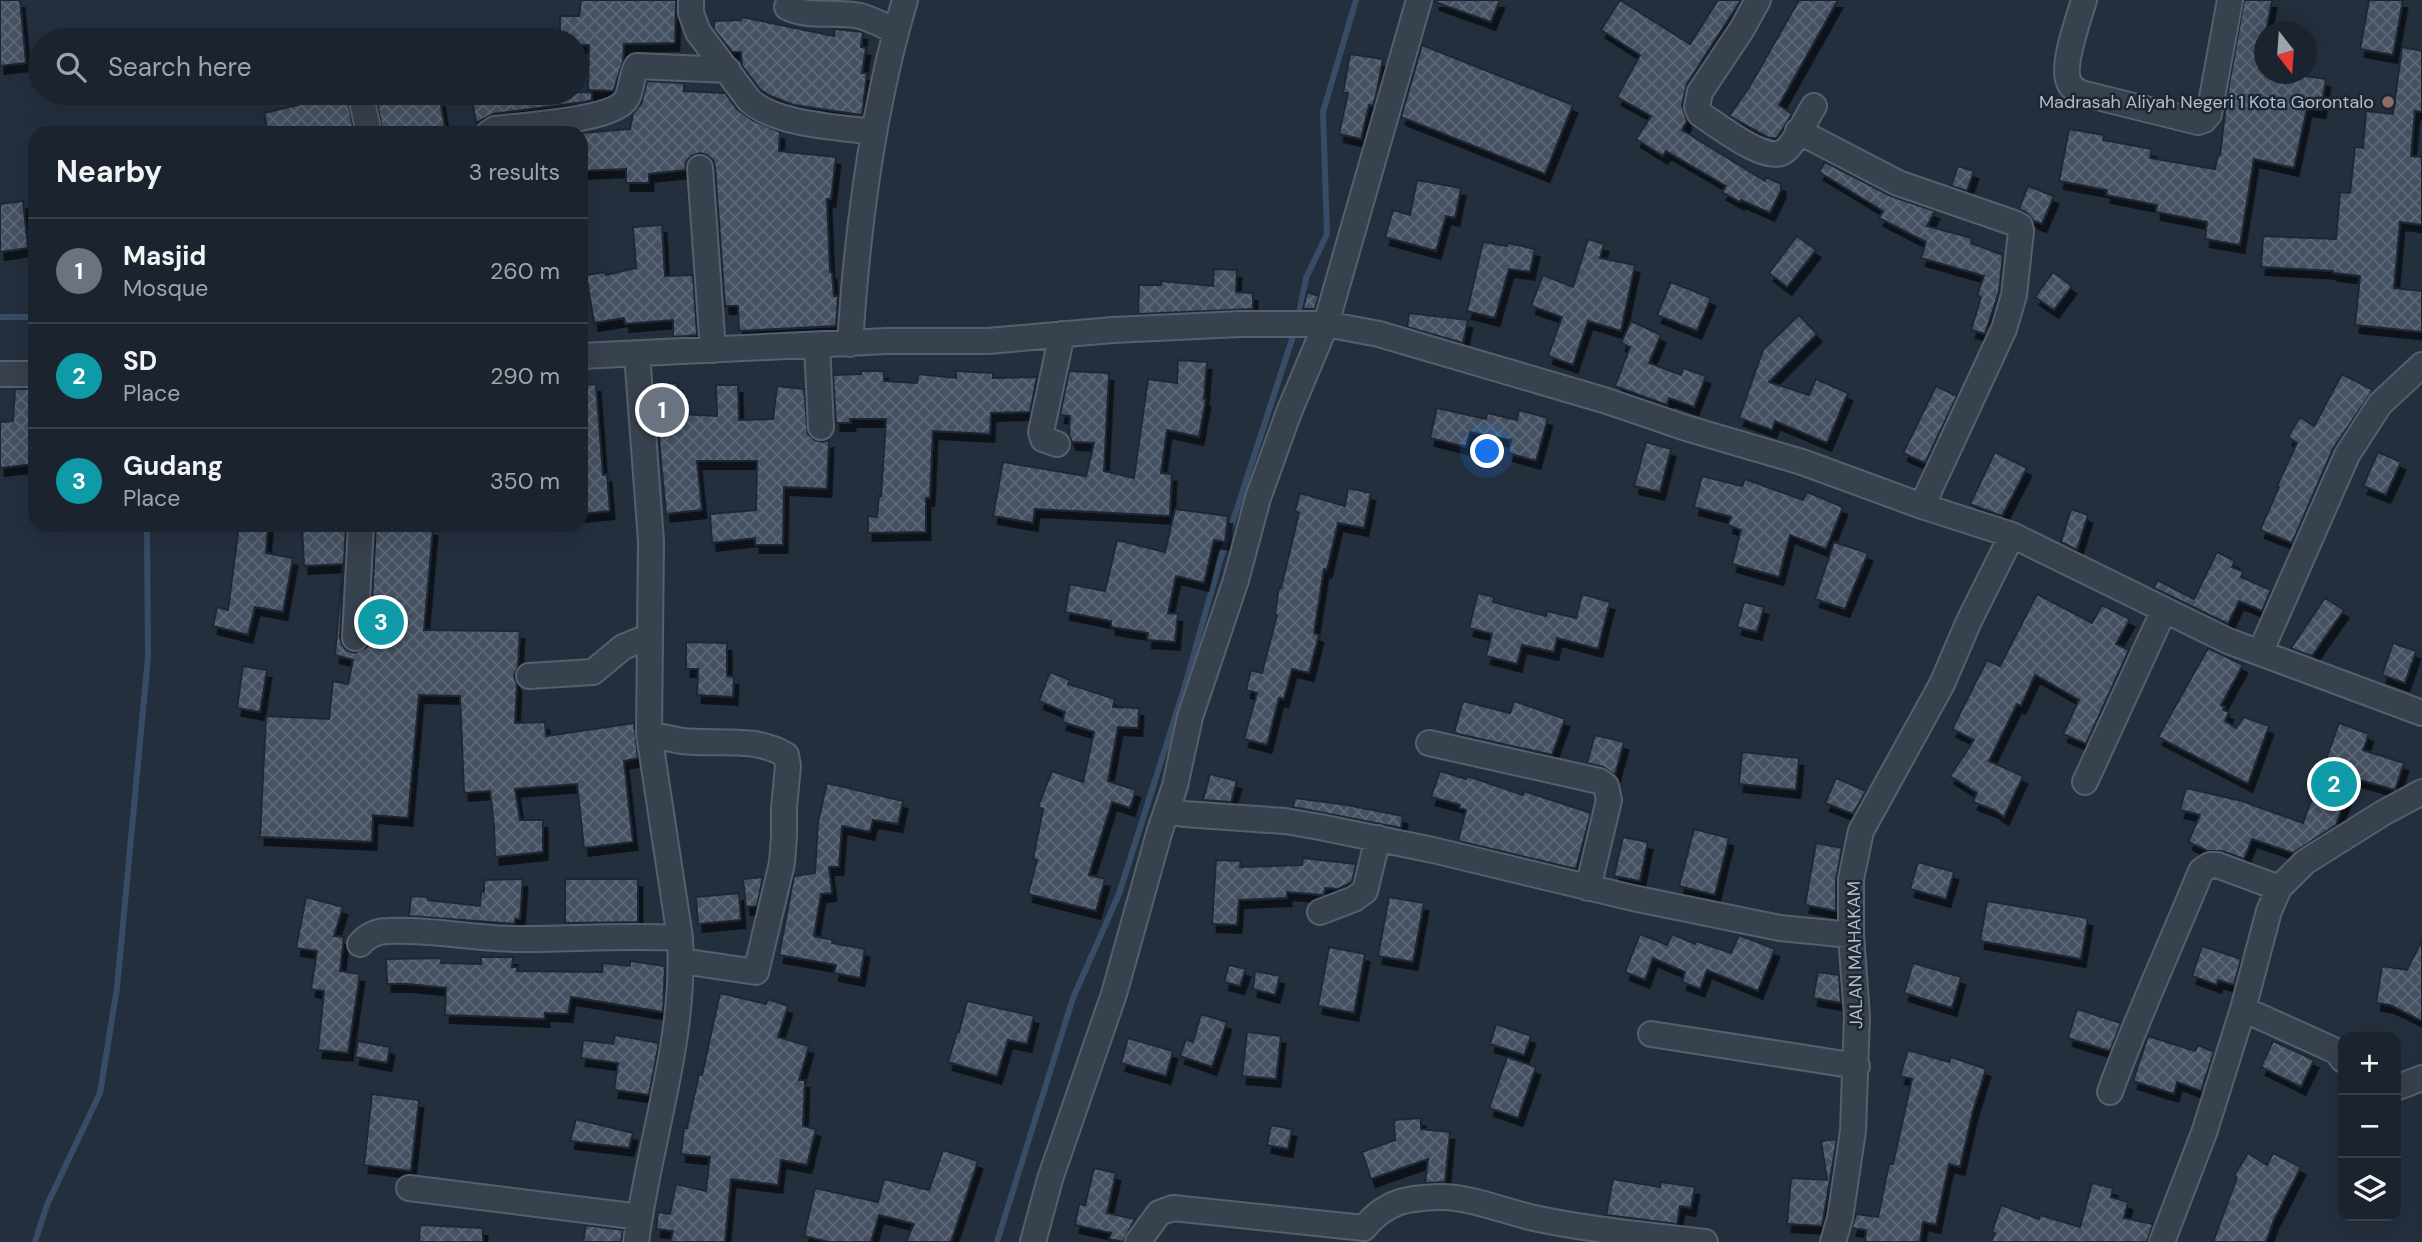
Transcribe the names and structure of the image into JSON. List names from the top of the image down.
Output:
{
  "streets": {
    "street": ["JALAN MAHAKAM"]
  },
  "places": ["Madrasah Aliyah Negeri 1 Kota Gorontalo"],
  "north": "bottom",
  "page": {
    "search": "Search here",
    "heading": ["Nearby", "3 results"],
    "list": [
      {
        "mark": "1",
        "name": "Masjid",
        "note": "Mosque",
        "value": "260 m"
      },
      {
        "mark": "2",
        "name": "SD",
        "note": "Place",
        "value": "290 m"
      },
      {
        "mark": "3",
        "name": "Gudang",
        "note": "Place",
        "value": "350 m"
      }
    ],
    "pins": ["1", "3", "2"],
    "map_buttons": ["+", "−"]
  }
}
